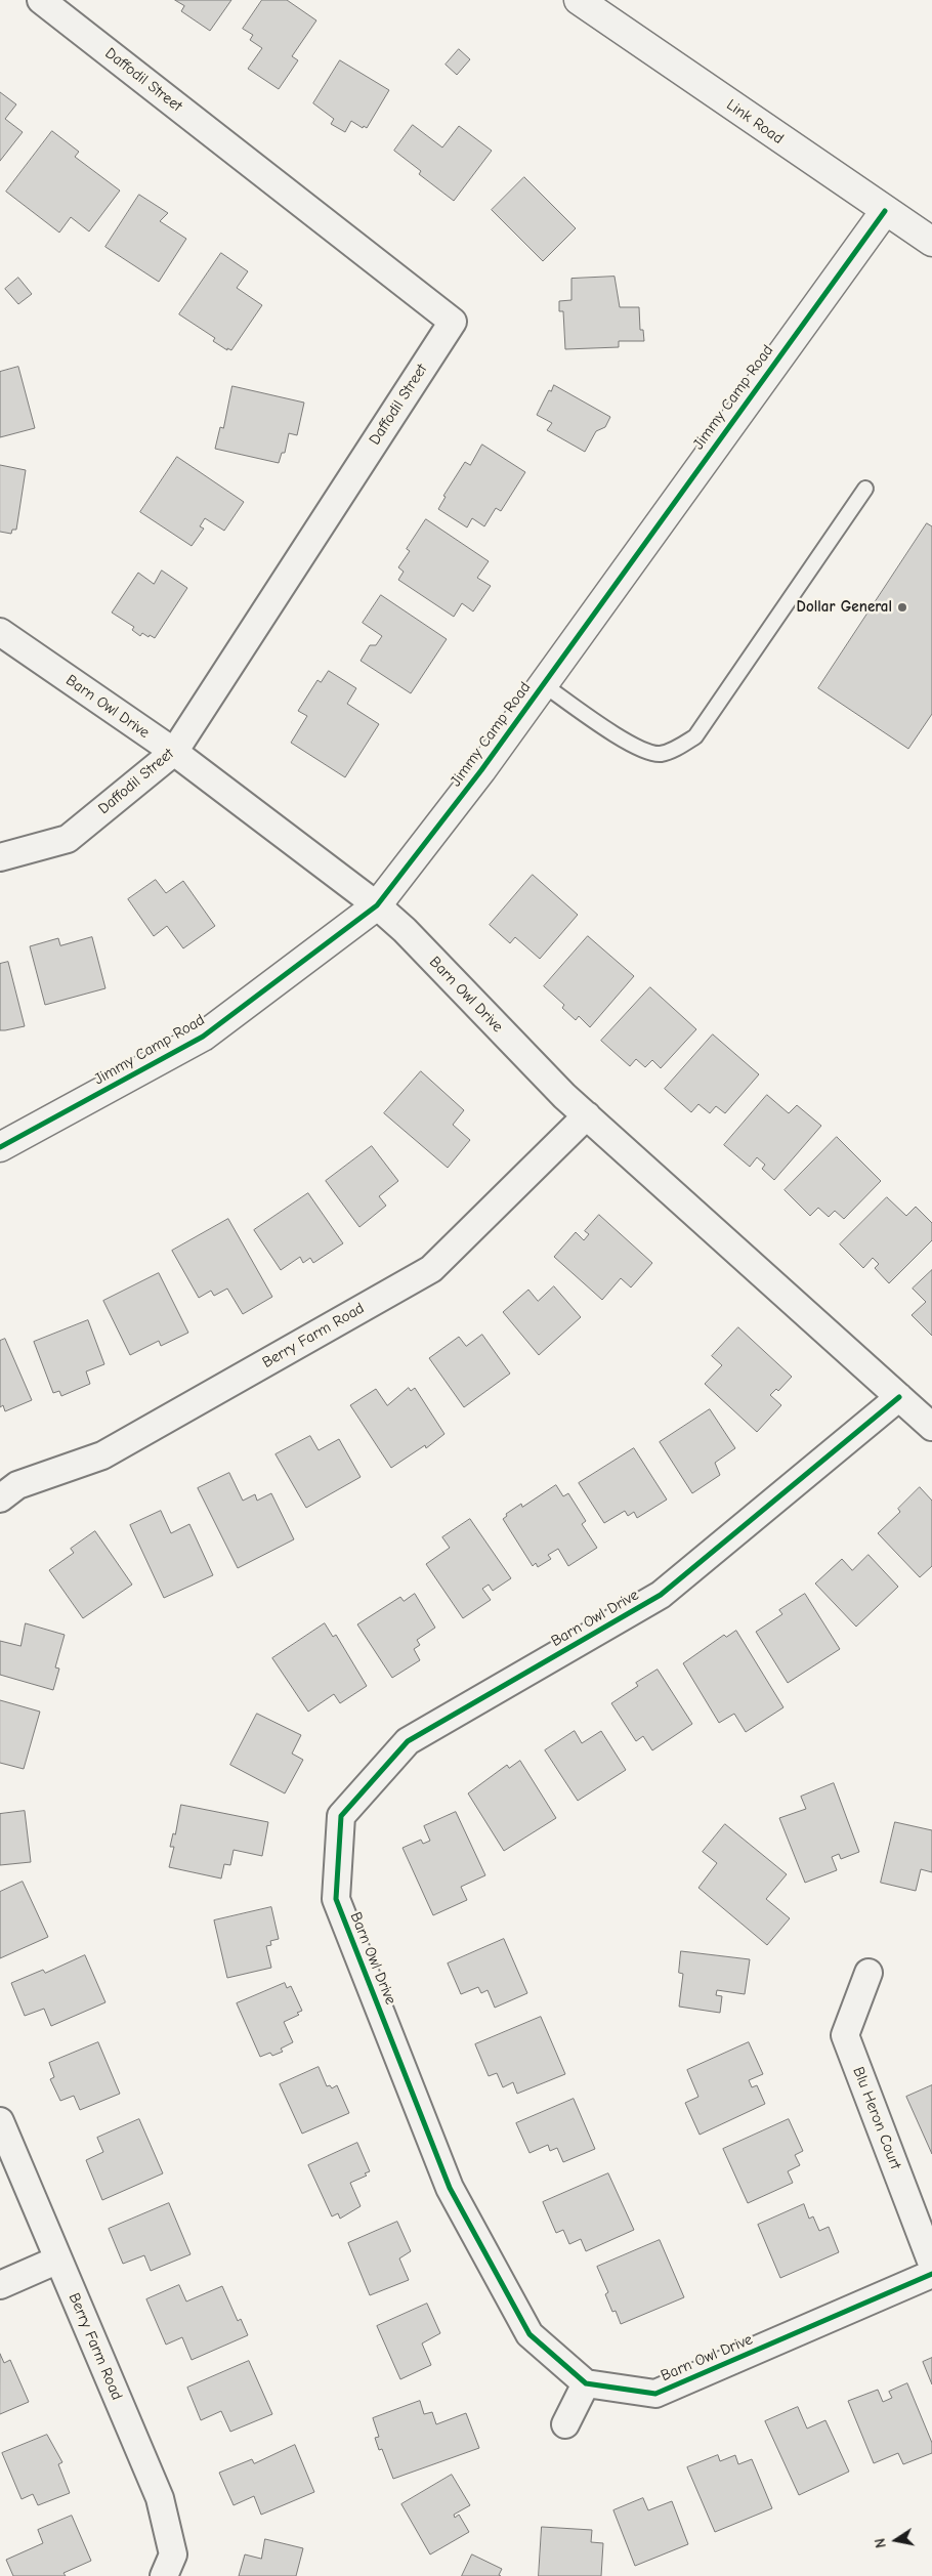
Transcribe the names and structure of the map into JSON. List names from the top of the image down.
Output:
{
  "streets": {
    "street": [
      "Daffodil Street",
      "Link Road",
      "Jimmy Camp Road",
      "Barn Owl Drive",
      "Berry Farm Road",
      "Blu Heron Court"
    ]
  },
  "crossings": [
    ["Daffodil Street", "Barn Owl Drive"],
    ["Link Road", "Jimmy Camp Road"],
    ["Jimmy Camp Road", "Barn Owl Drive"],
    ["Barn Owl Drive", "Berry Farm Road"]
  ],
  "places": ["Dollar General"],
  "north": "left"
}
